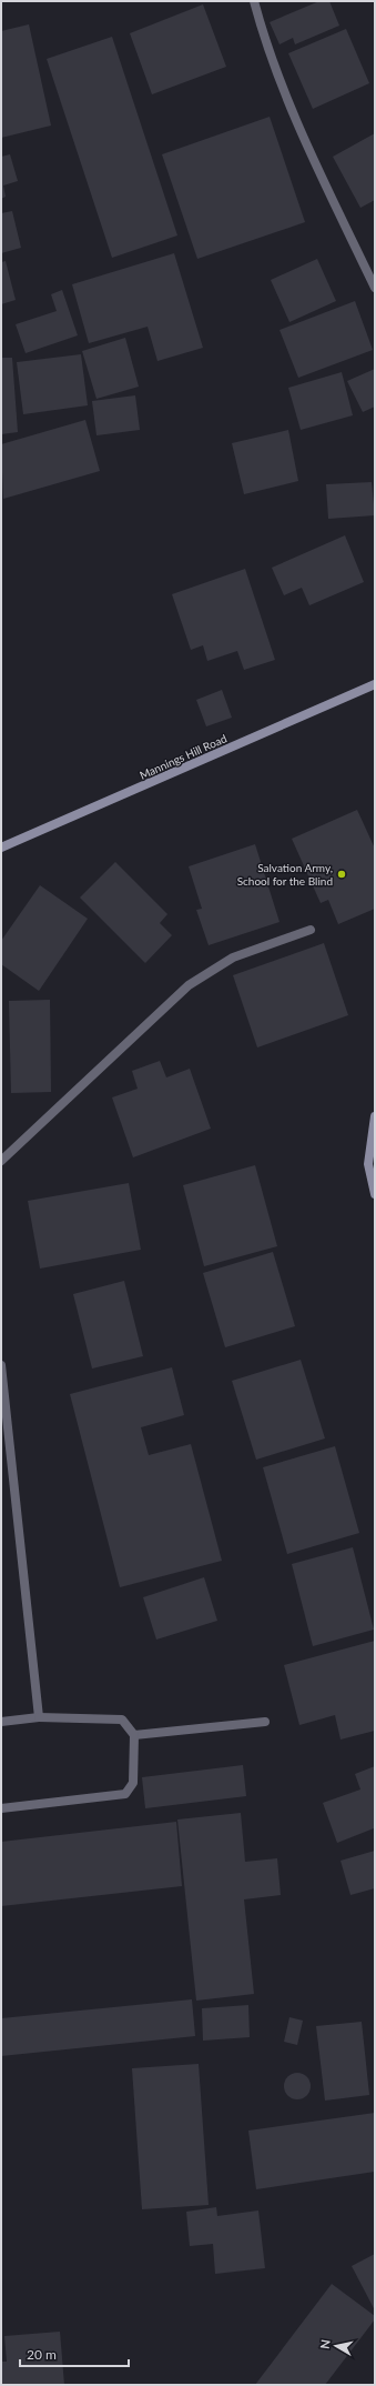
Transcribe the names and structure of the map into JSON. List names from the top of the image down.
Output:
{
  "streets": {
    "main road": ["Mannings Hill Road"]
  },
  "places": ["Salvation Army, School for the Blind"],
  "scale_bar": "20 m",
  "north": "left"
}
